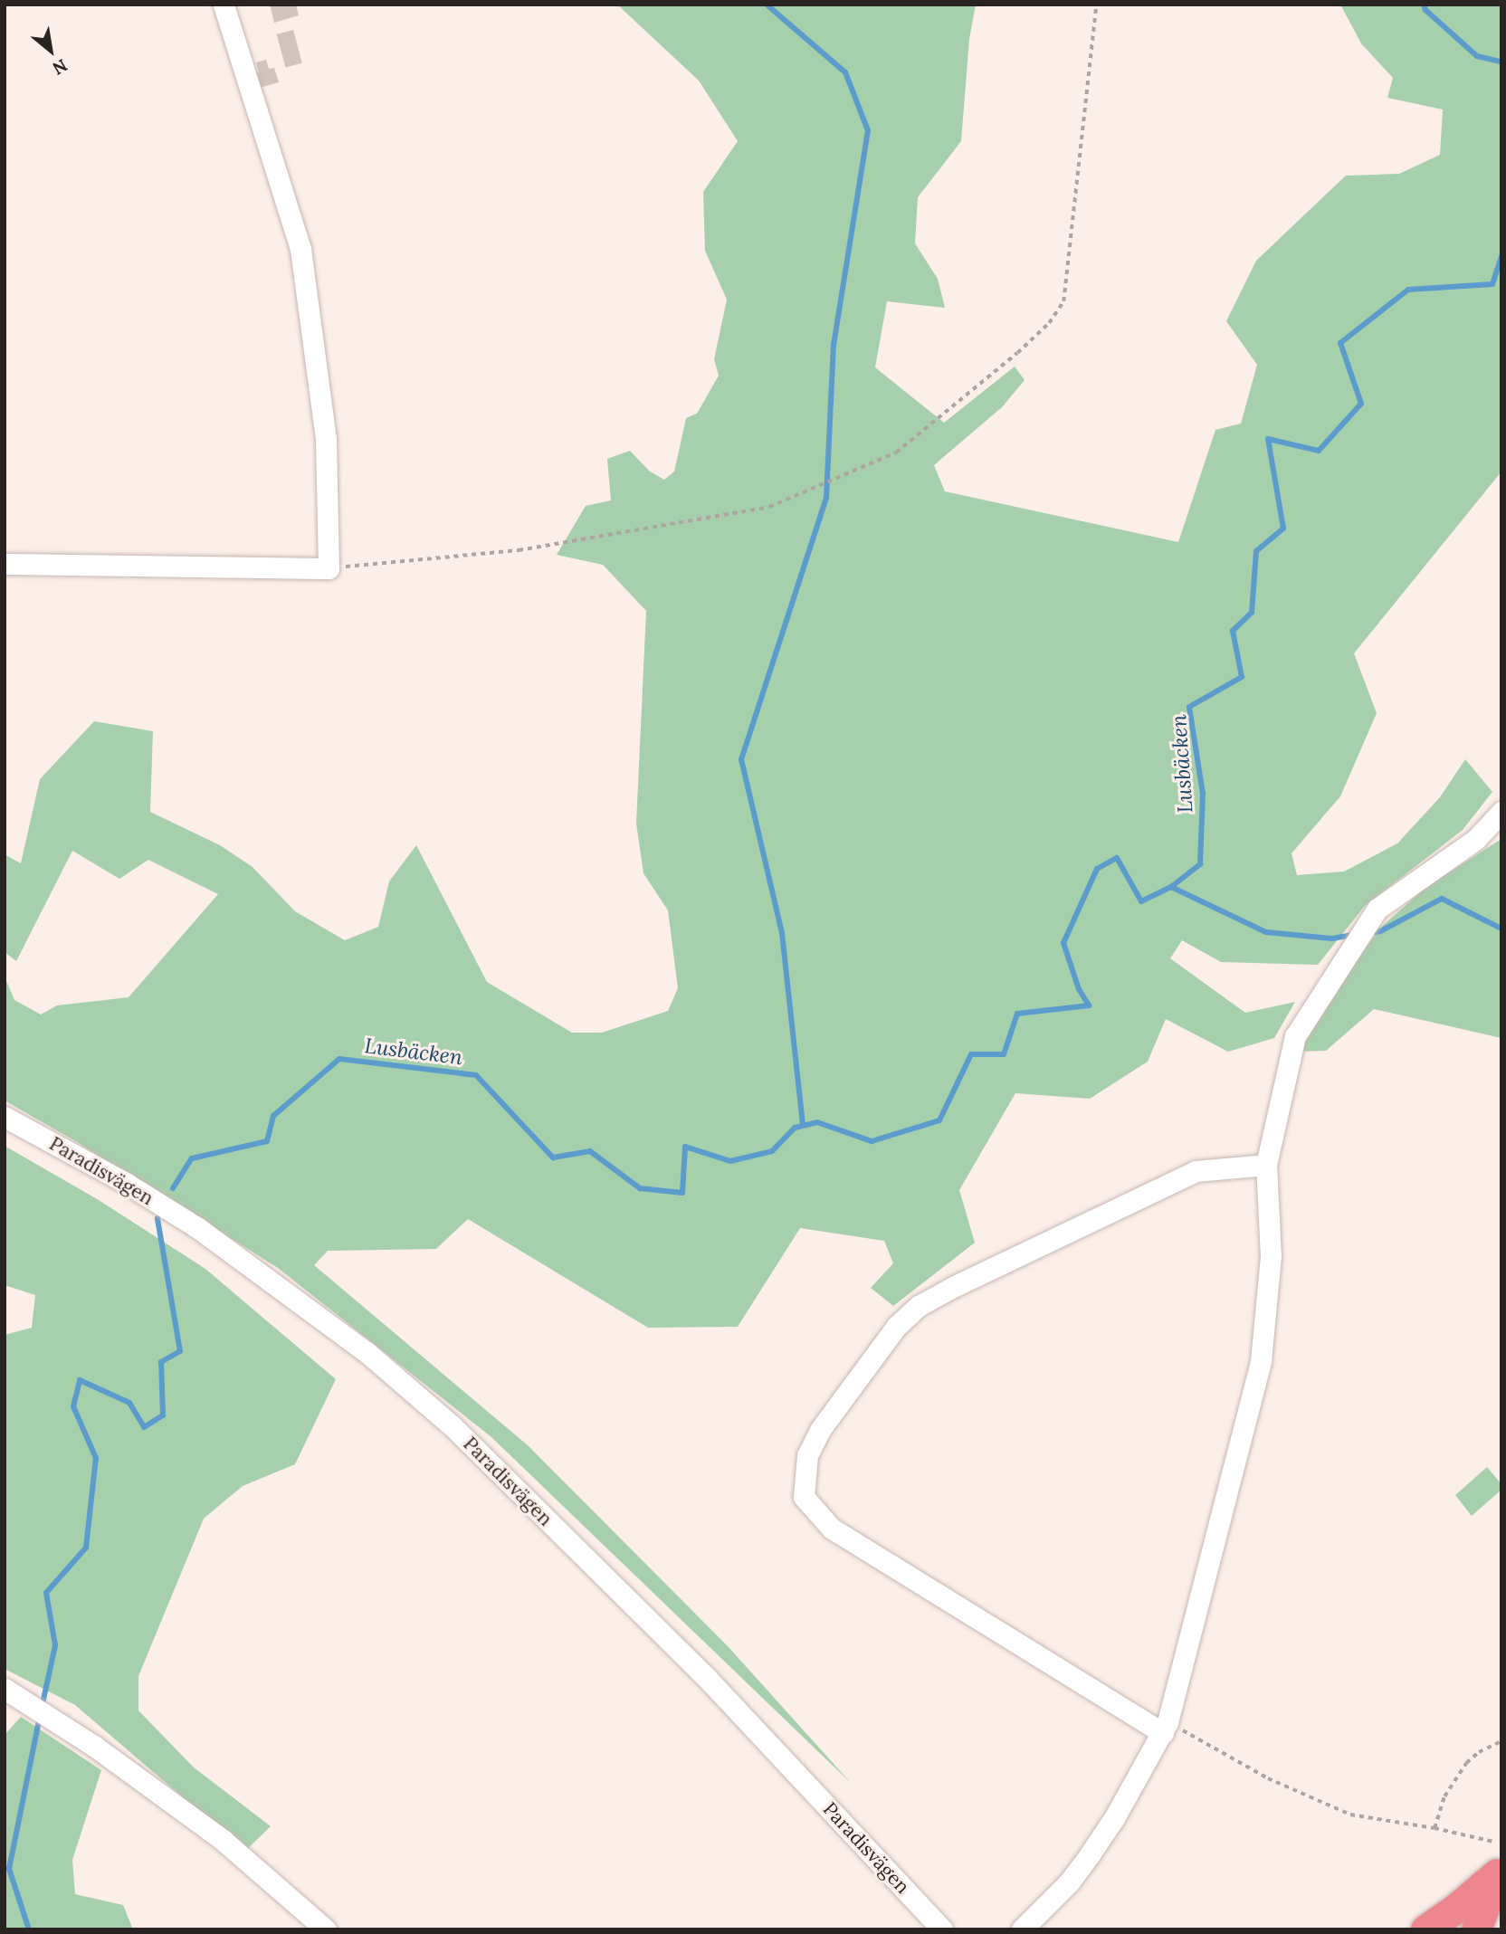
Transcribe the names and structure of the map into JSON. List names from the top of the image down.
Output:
{
  "streets": {
    "street": ["Paradisvägen"]
  },
  "water": ["Lusbäcken"],
  "north": "bottom right"
}
